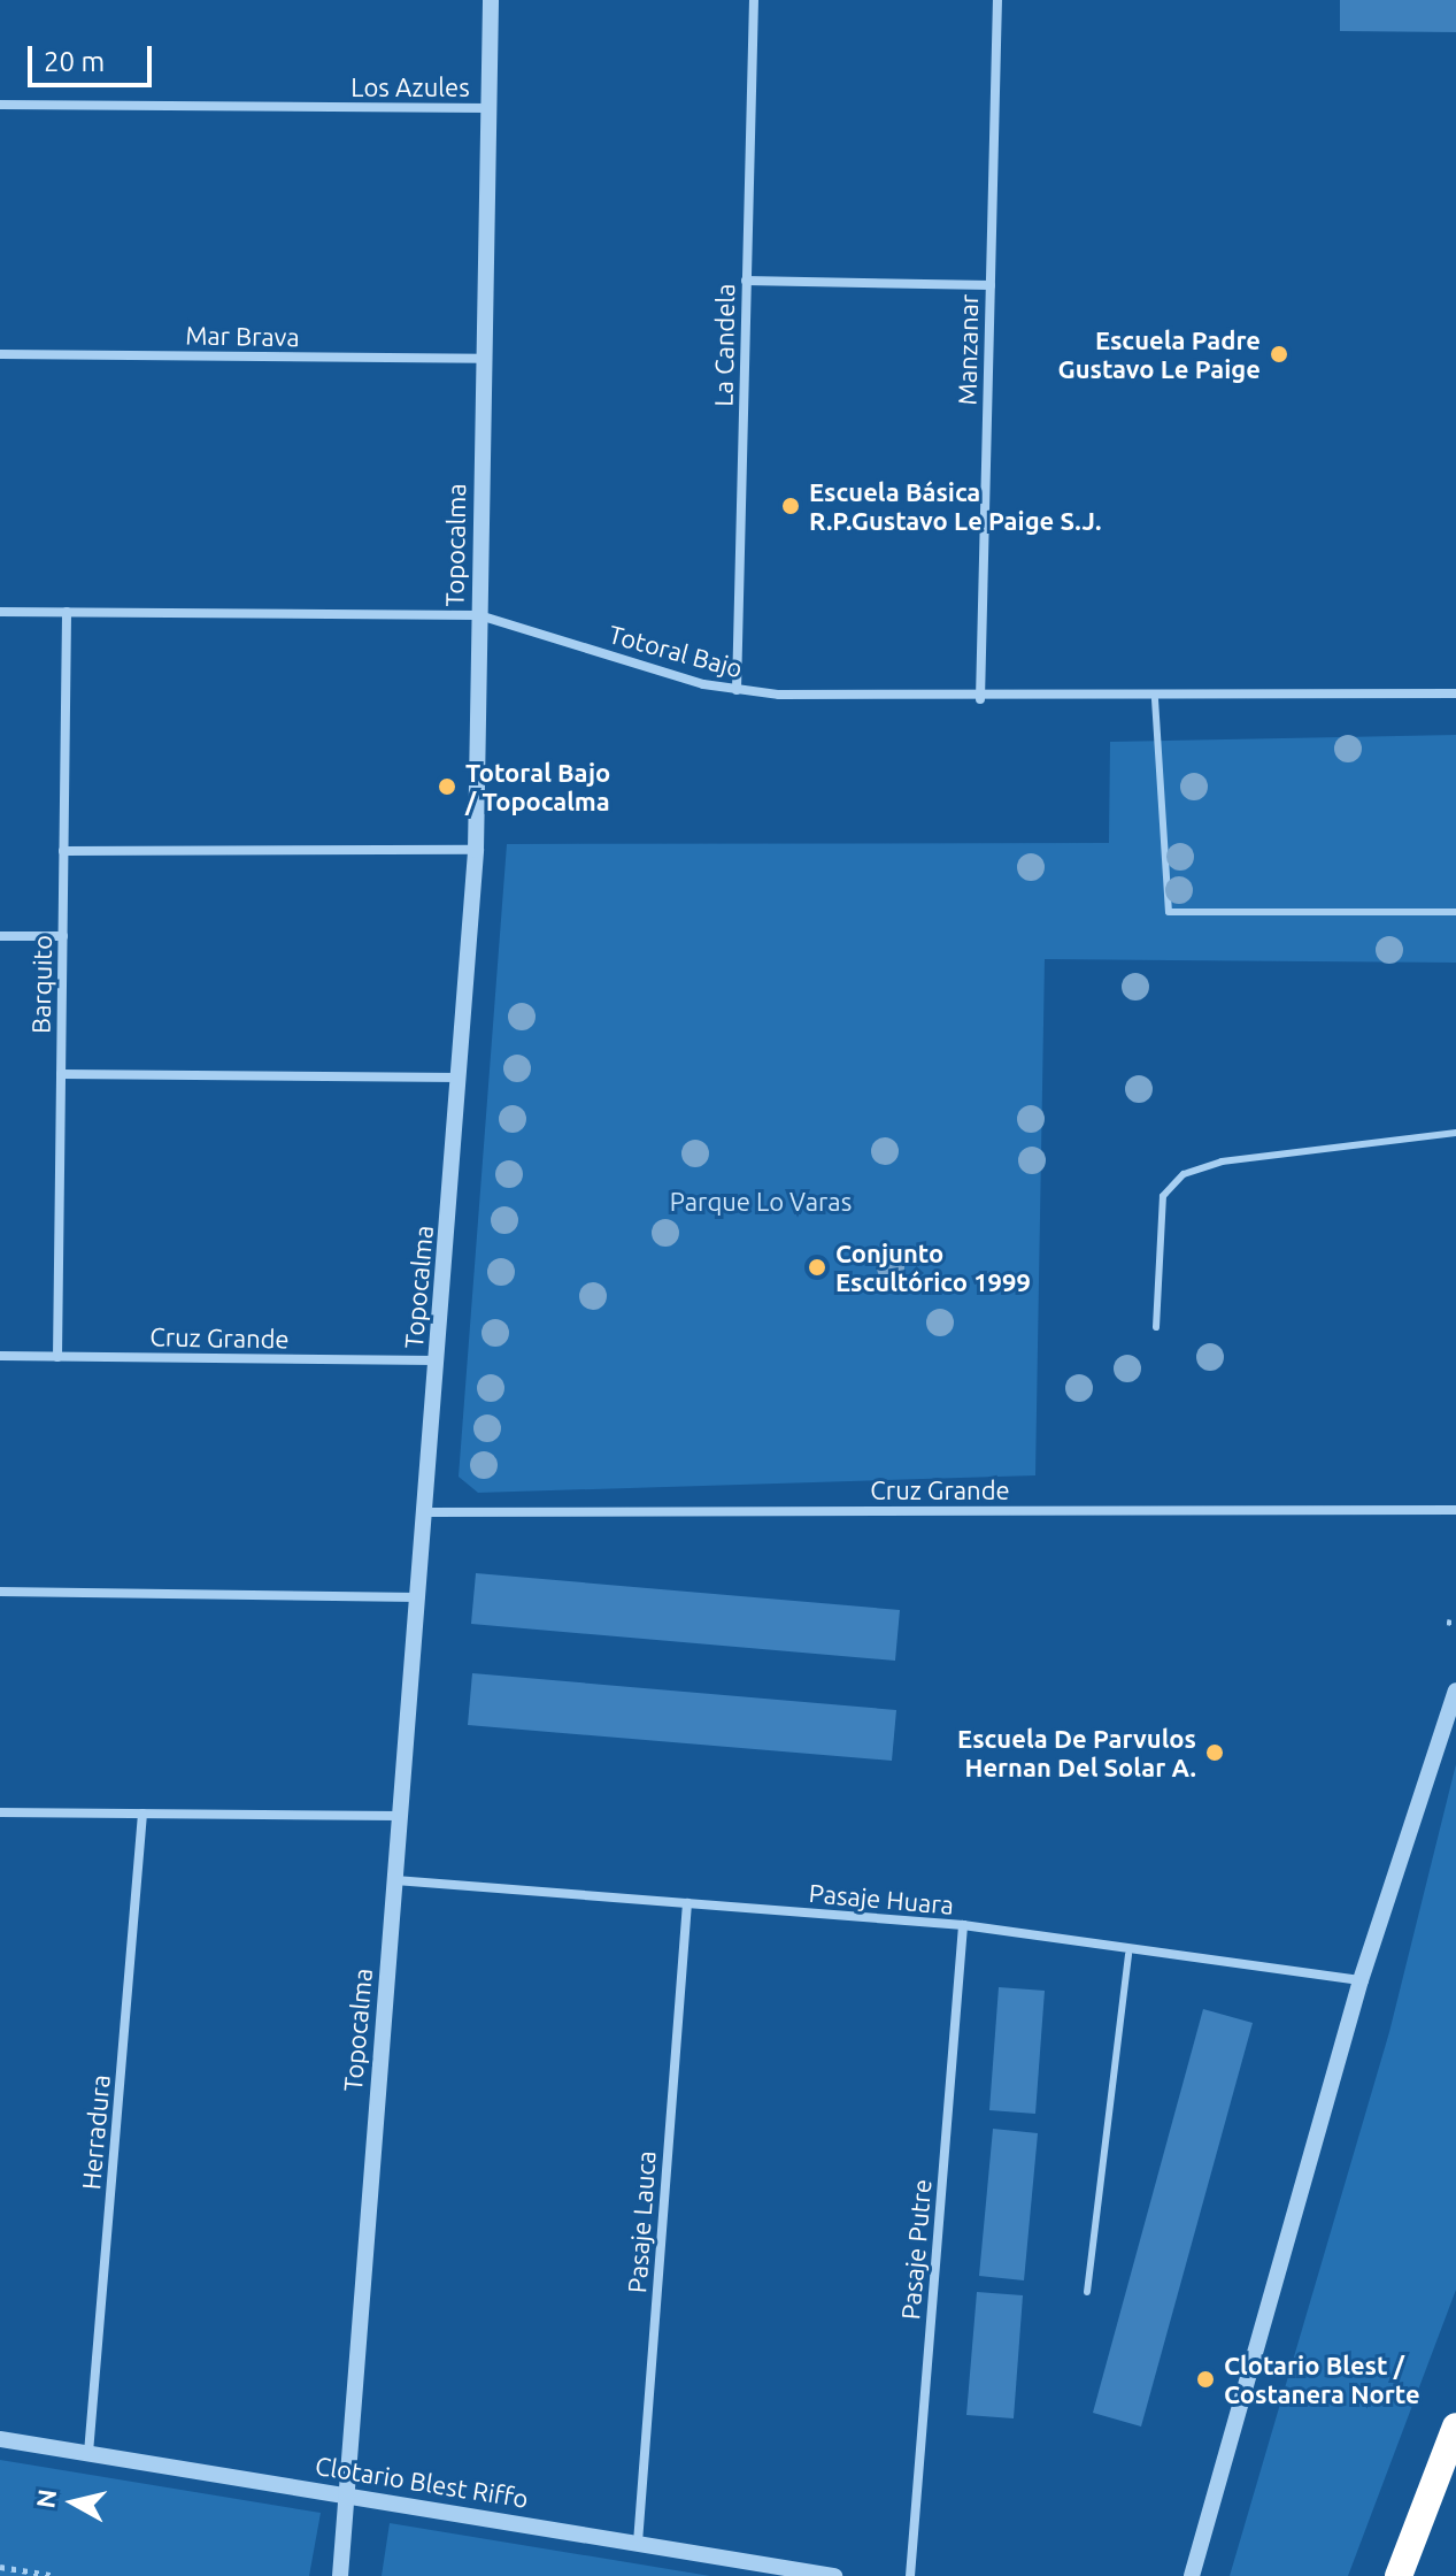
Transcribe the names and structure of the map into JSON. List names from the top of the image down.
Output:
{
  "streets": {
    "street": [
      "Los Azules",
      "Mar Brava",
      "La Candela",
      "Manzanar",
      "Topocalma",
      "Totoral Bajo",
      "Barquito",
      "Cruz Grande",
      "Pasaje Huara",
      "Herradura",
      "Pasaje Lauca",
      "Pasaje Putre",
      "Clotario Blest Riffo"
    ]
  },
  "crossings": [
    ["Los Azules", "Topocalma"],
    ["Mar Brava", "Topocalma"],
    ["La Candela", "Totoral Bajo"],
    ["Manzanar", "Totoral Bajo"],
    ["Topocalma", "Totoral Bajo"],
    ["Topocalma", "Cruz Grande"],
    ["Topocalma", "Pasaje Huara"],
    ["Topocalma", "Clotario Blest Riffo"],
    ["Totoral Bajo", "Barquito"],
    ["Barquito", "Cruz Grande"],
    ["Pasaje Huara", "Pasaje Lauca"],
    ["Pasaje Huara", "Pasaje Putre"],
    ["Herradura", "Clotario Blest Riffo"],
    ["Pasaje Lauca", "Clotario Blest Riffo"]
  ],
  "parks": ["Parque Lo Varas"],
  "places": [
    "Escuela Padre Gustavo Le Paige",
    "Escuela Básica R.P.Gustavo Le Paige S.J.",
    "Totoral Bajo / Topocalma",
    "Conjunto Escultórico 1999",
    "Escuela De Parvulos Hernan Del Solar A.",
    "Clotario Blest / Costanera Norte"
  ],
  "scale_bar": "20 m",
  "north": "left"
}
